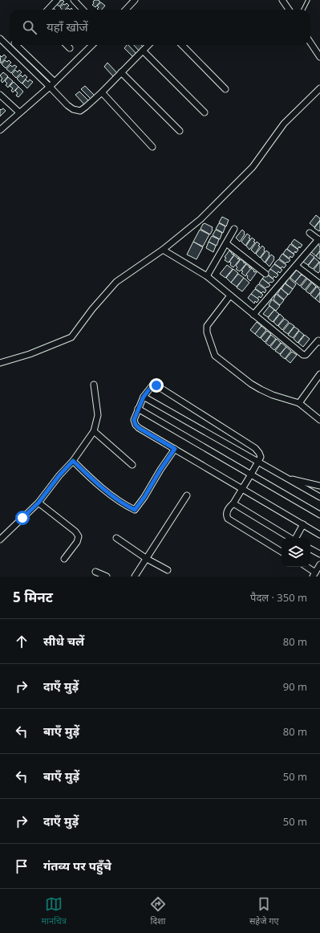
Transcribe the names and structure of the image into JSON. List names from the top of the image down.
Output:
{
  "page": {
    "search": "यहाँ खोजें",
    "heading": ["5 मिनट", "पैदल · 350 m"],
    "list": [
      ["सीधे चलें", "80 m"],
      ["दाएँ मुड़ें", "90 m"],
      ["बाएँ मुड़ें", "80 m"],
      ["बाएँ मुड़ें", "50 m"],
      ["दाएँ मुड़ें", "50 m"],
      "गंतव्य पर पहुँचे"
    ],
    "nav": ["मानचित्र", "दिशा", "सहेजे गए"]
  }
}
